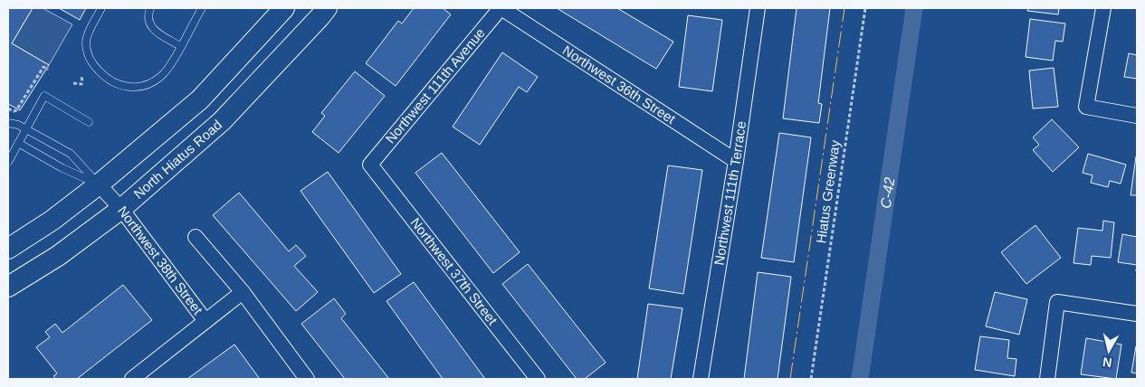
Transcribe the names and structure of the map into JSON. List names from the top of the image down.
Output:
{
  "streets": {
    "main road": ["North Hiatus Road"],
    "street": [
      "Northwest 36th Street",
      "Northwest 111th Avenue",
      "Northwest 111th Terrace",
      "Northwest 38th Street",
      "Northwest 37th Street"
    ],
    "path": ["Hiatus Greenway"]
  },
  "crossings": [
    ["Northwest 36th Street", "Northwest 111th Avenue"],
    ["Northwest 36th Street", "Northwest 111th Terrace"],
    ["Northwest 111th Avenue", "Northwest 37th Street"],
    ["North Hiatus Road", "Northwest 38th Street"]
  ],
  "water": ["C-42"],
  "north": "bottom"
}
